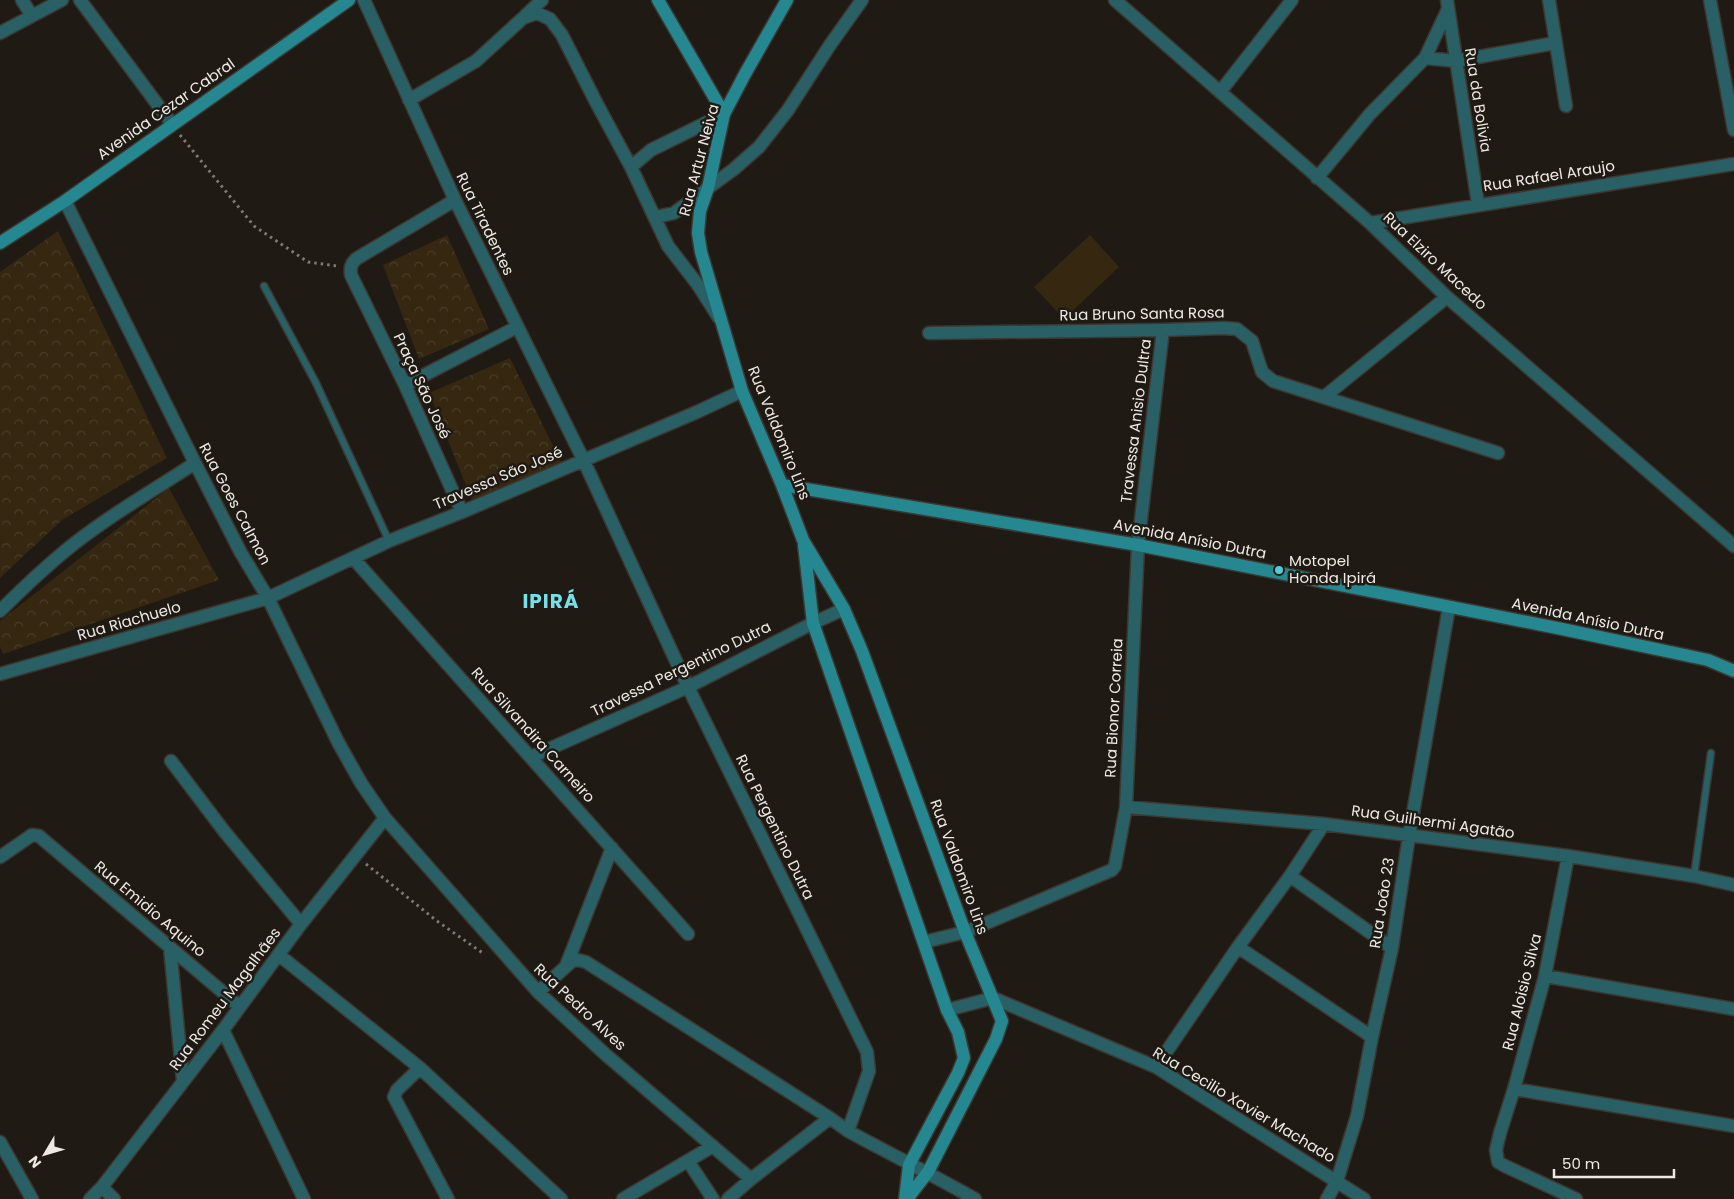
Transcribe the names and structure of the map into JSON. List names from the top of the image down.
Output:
{
  "streets": {
    "main road": [
      "Avenida Cezar Cabral",
      "Rua Artur Neiva",
      "Rua Valdomiro Lins",
      "Avenida Anísio Dutra"
    ],
    "street": [
      "Rua da Bolivia",
      "Rua Rafael Araujo",
      "Rua Tiradentes",
      "Rua Elziro Macedo",
      "Rua Bruno Santa Rosa",
      "Praça São José",
      "Travessa Anisio Dultra",
      "Travessa São José",
      "Rua Goes Calmon",
      "Rua Riachuelo",
      "Travessa Pergentino Dutra",
      "Rua Bionor Correia",
      "Rua Silvandira Carneiro",
      "Rua Guilhermi Agatão",
      "Rua Pergentino Dutra",
      "Rua João 23",
      "Rua Emidio Aquino",
      "Rua Aloisio Silva",
      "Rua Romeu Magalhães",
      "Rua Pedro Alves",
      "Rua Cecilio Xavier Machado"
    ]
  },
  "crossings": [
    ["Rua da Bolivia", "Rua Rafael Araujo"],
    ["Avenida Cezar Cabral", "Rua Goes Calmon"],
    ["Rua Artur Neiva", "Rua Valdomiro Lins"],
    ["Rua Rafael Araujo", "Rua Elziro Macedo"],
    ["Rua Tiradentes", "Travessa São José"],
    ["Rua Tiradentes", "Rua Pergentino Dutra"],
    ["Rua Bruno Santa Rosa", "Travessa Anisio Dultra"],
    ["Praça São José", "Travessa São José"],
    ["Travessa Anisio Dultra", "Avenida Anísio Dutra"],
    ["Travessa Anisio Dultra", "Rua Bionor Correia"],
    ["Rua Valdomiro Lins", "Travessa São José"],
    ["Rua Valdomiro Lins", "Avenida Anísio Dutra"],
    ["Rua Valdomiro Lins", "Travessa Pergentino Dutra"],
    ["Rua Valdomiro Lins", "Rua Bionor Correia"],
    ["Rua Valdomiro Lins", "Rua Cecilio Xavier Machado"],
    ["Travessa São José", "Rua Goes Calmon"],
    ["Travessa São José", "Rua Riachuelo"],
    ["Travessa São José", "Rua Silvandira Carneiro"],
    ["Travessa São José", "Rua Pergentino Dutra"],
    ["Rua Goes Calmon", "Rua Riachuelo"],
    ["Rua Goes Calmon", "Rua Romeu Magalhães"],
    ["Rua Goes Calmon", "Rua Pedro Alves"],
    ["Avenida Anísio Dutra", "Rua Bionor Correia"],
    ["Avenida Anísio Dutra", "Rua João 23"],
    ["Travessa Pergentino Dutra", "Rua Silvandira Carneiro"],
    ["Travessa Pergentino Dutra", "Rua Pergentino Dutra"],
    ["Rua Bionor Correia", "Rua Guilhermi Agatão"],
    ["Rua Guilhermi Agatão", "Rua João 23"],
    ["Rua Guilhermi Agatão", "Rua Aloisio Silva"],
    ["Rua João 23", "Rua Cecilio Xavier Machado"],
    ["Rua Emidio Aquino", "Rua Romeu Magalhães"],
    ["Rua Romeu Magalhães", "Rua Pedro Alves"]
  ],
  "districts": ["IPIRÁ"],
  "places": ["Motopel Honda Ipirá"],
  "scale_bar": "50 m",
  "north": "bottom left"
}
